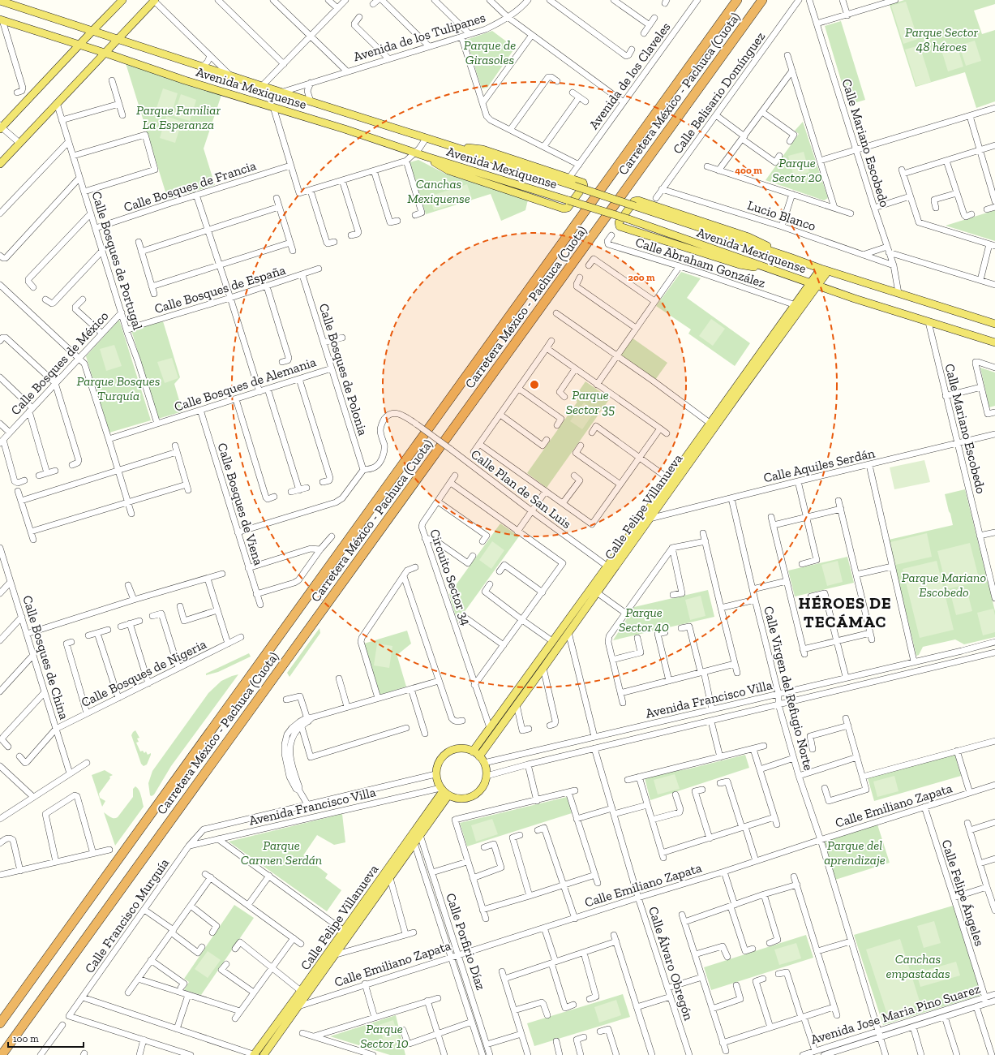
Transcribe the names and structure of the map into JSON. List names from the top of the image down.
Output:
{
  "streets": {
    "highway": ["Carretera México - Pachuca (Cuota)"],
    "main road": ["Avenida Mexiquense", "Calle Felipe Villanueva"],
    "street": [
      "Avenida de los Tulipanes",
      "Avenida de los Claveles",
      "Calle Belisario Domínguez",
      "Calle Mariano Escobedo",
      "Calle Bosques de Francia",
      "Lucio Blanco",
      "Calle Bosques de Portugal",
      "Calle Abraham González",
      "Calle Bosques de España",
      "Calle Bosques de México",
      "Calle Bosques de Polonia",
      "Calle Bosques de Alemania",
      "Calle Aquiles Serdán",
      "Calle Plan de San Luis",
      "Calle Bosques de Viena",
      "Circuito Sector 34",
      "Calle Bosques de China",
      "Calle Bosques de Nigeria",
      "Calle Virgen del Refugio Norte",
      "Avenida Francisco Villa",
      "Calle Emiliano Zapata",
      "Calle Felipe Ángeles",
      "Calle Francisco Murguía",
      "Calle Porfirio Díaz",
      "Calle Álvaro Obregón",
      "Avenida Jose Maria Pino Suarez"
    ]
  },
  "crossings": [
    ["Avenida de los Tulipanes", "Avenida Mexiquense"],
    ["Avenida Mexiquense", "Calle Mariano Escobedo"],
    ["Avenida Mexiquense", "Calle Felipe Villanueva"],
    ["Calle Belisario Domínguez", "Lucio Blanco"],
    ["Calle Mariano Escobedo", "Lucio Blanco"],
    ["Calle Mariano Escobedo", "Calle Aquiles Serdán"],
    ["Calle Bosques de Francia", "Calle Bosques de Portugal"],
    ["Calle Bosques de Portugal", "Calle Bosques de España"],
    ["Calle Bosques de Portugal", "Calle Bosques de México"],
    ["Calle Bosques de Portugal", "Calle Bosques de Alemania"],
    ["Calle Abraham González", "Calle Felipe Villanueva"],
    ["Calle Bosques de España", "Calle Bosques de Polonia"],
    ["Calle Bosques de Polonia", "Calle Bosques de Alemania"],
    ["Calle Bosques de Polonia", "Calle Plan de San Luis"],
    ["Calle Bosques de Alemania", "Calle Bosques de Viena"],
    ["Calle Aquiles Serdán", "Calle Felipe Villanueva"],
    ["Calle Aquiles Serdán", "Calle Virgen del Refugio Norte"],
    ["Calle Plan de San Luis", "Calle Felipe Villanueva"],
    ["Calle Felipe Villanueva", "Circuito Sector 34"],
    ["Calle Felipe Villanueva", "Avenida Francisco Villa"],
    ["Calle Felipe Villanueva", "Calle Emiliano Zapata"],
    ["Calle Felipe Villanueva", "Calle Porfirio Díaz"],
    ["Calle Bosques de China", "Calle Bosques de Nigeria"],
    ["Calle Virgen del Refugio Norte", "Avenida Francisco Villa"],
    ["Calle Virgen del Refugio Norte", "Calle Emiliano Zapata"],
    ["Calle Virgen del Refugio Norte", "Avenida Jose Maria Pino Suarez"],
    ["Avenida Francisco Villa", "Calle Francisco Murguía"],
    ["Avenida Francisco Villa", "Calle Álvaro Obregón"],
    ["Calle Emiliano Zapata", "Calle Felipe Ángeles"],
    ["Calle Emiliano Zapata", "Calle Porfirio Díaz"],
    ["Calle Emiliano Zapata", "Calle Álvaro Obregón"],
    ["Calle Felipe Ángeles", "Avenida Jose Maria Pino Suarez"]
  ],
  "districts": ["HÉROES DE TECÁMAC"],
  "parks": [
    "Parque Sector 48 héroes",
    "Parque de Girasoles",
    "Parque Familiar La Esperanza",
    "Parque Sector 20",
    "Canchas Mexiquense",
    "Parque Bosques Turquía",
    "Parque Sector 35",
    "Parque Mariano Escobedo",
    "Parque Sector 40",
    "Parque Carmen Serdán",
    "Parque del aprendizaje",
    "Canchas empastadas",
    "Parque Sector 10"
  ],
  "scale_bar": "100 m",
  "rings": ["400 m", "200 m"]
}
